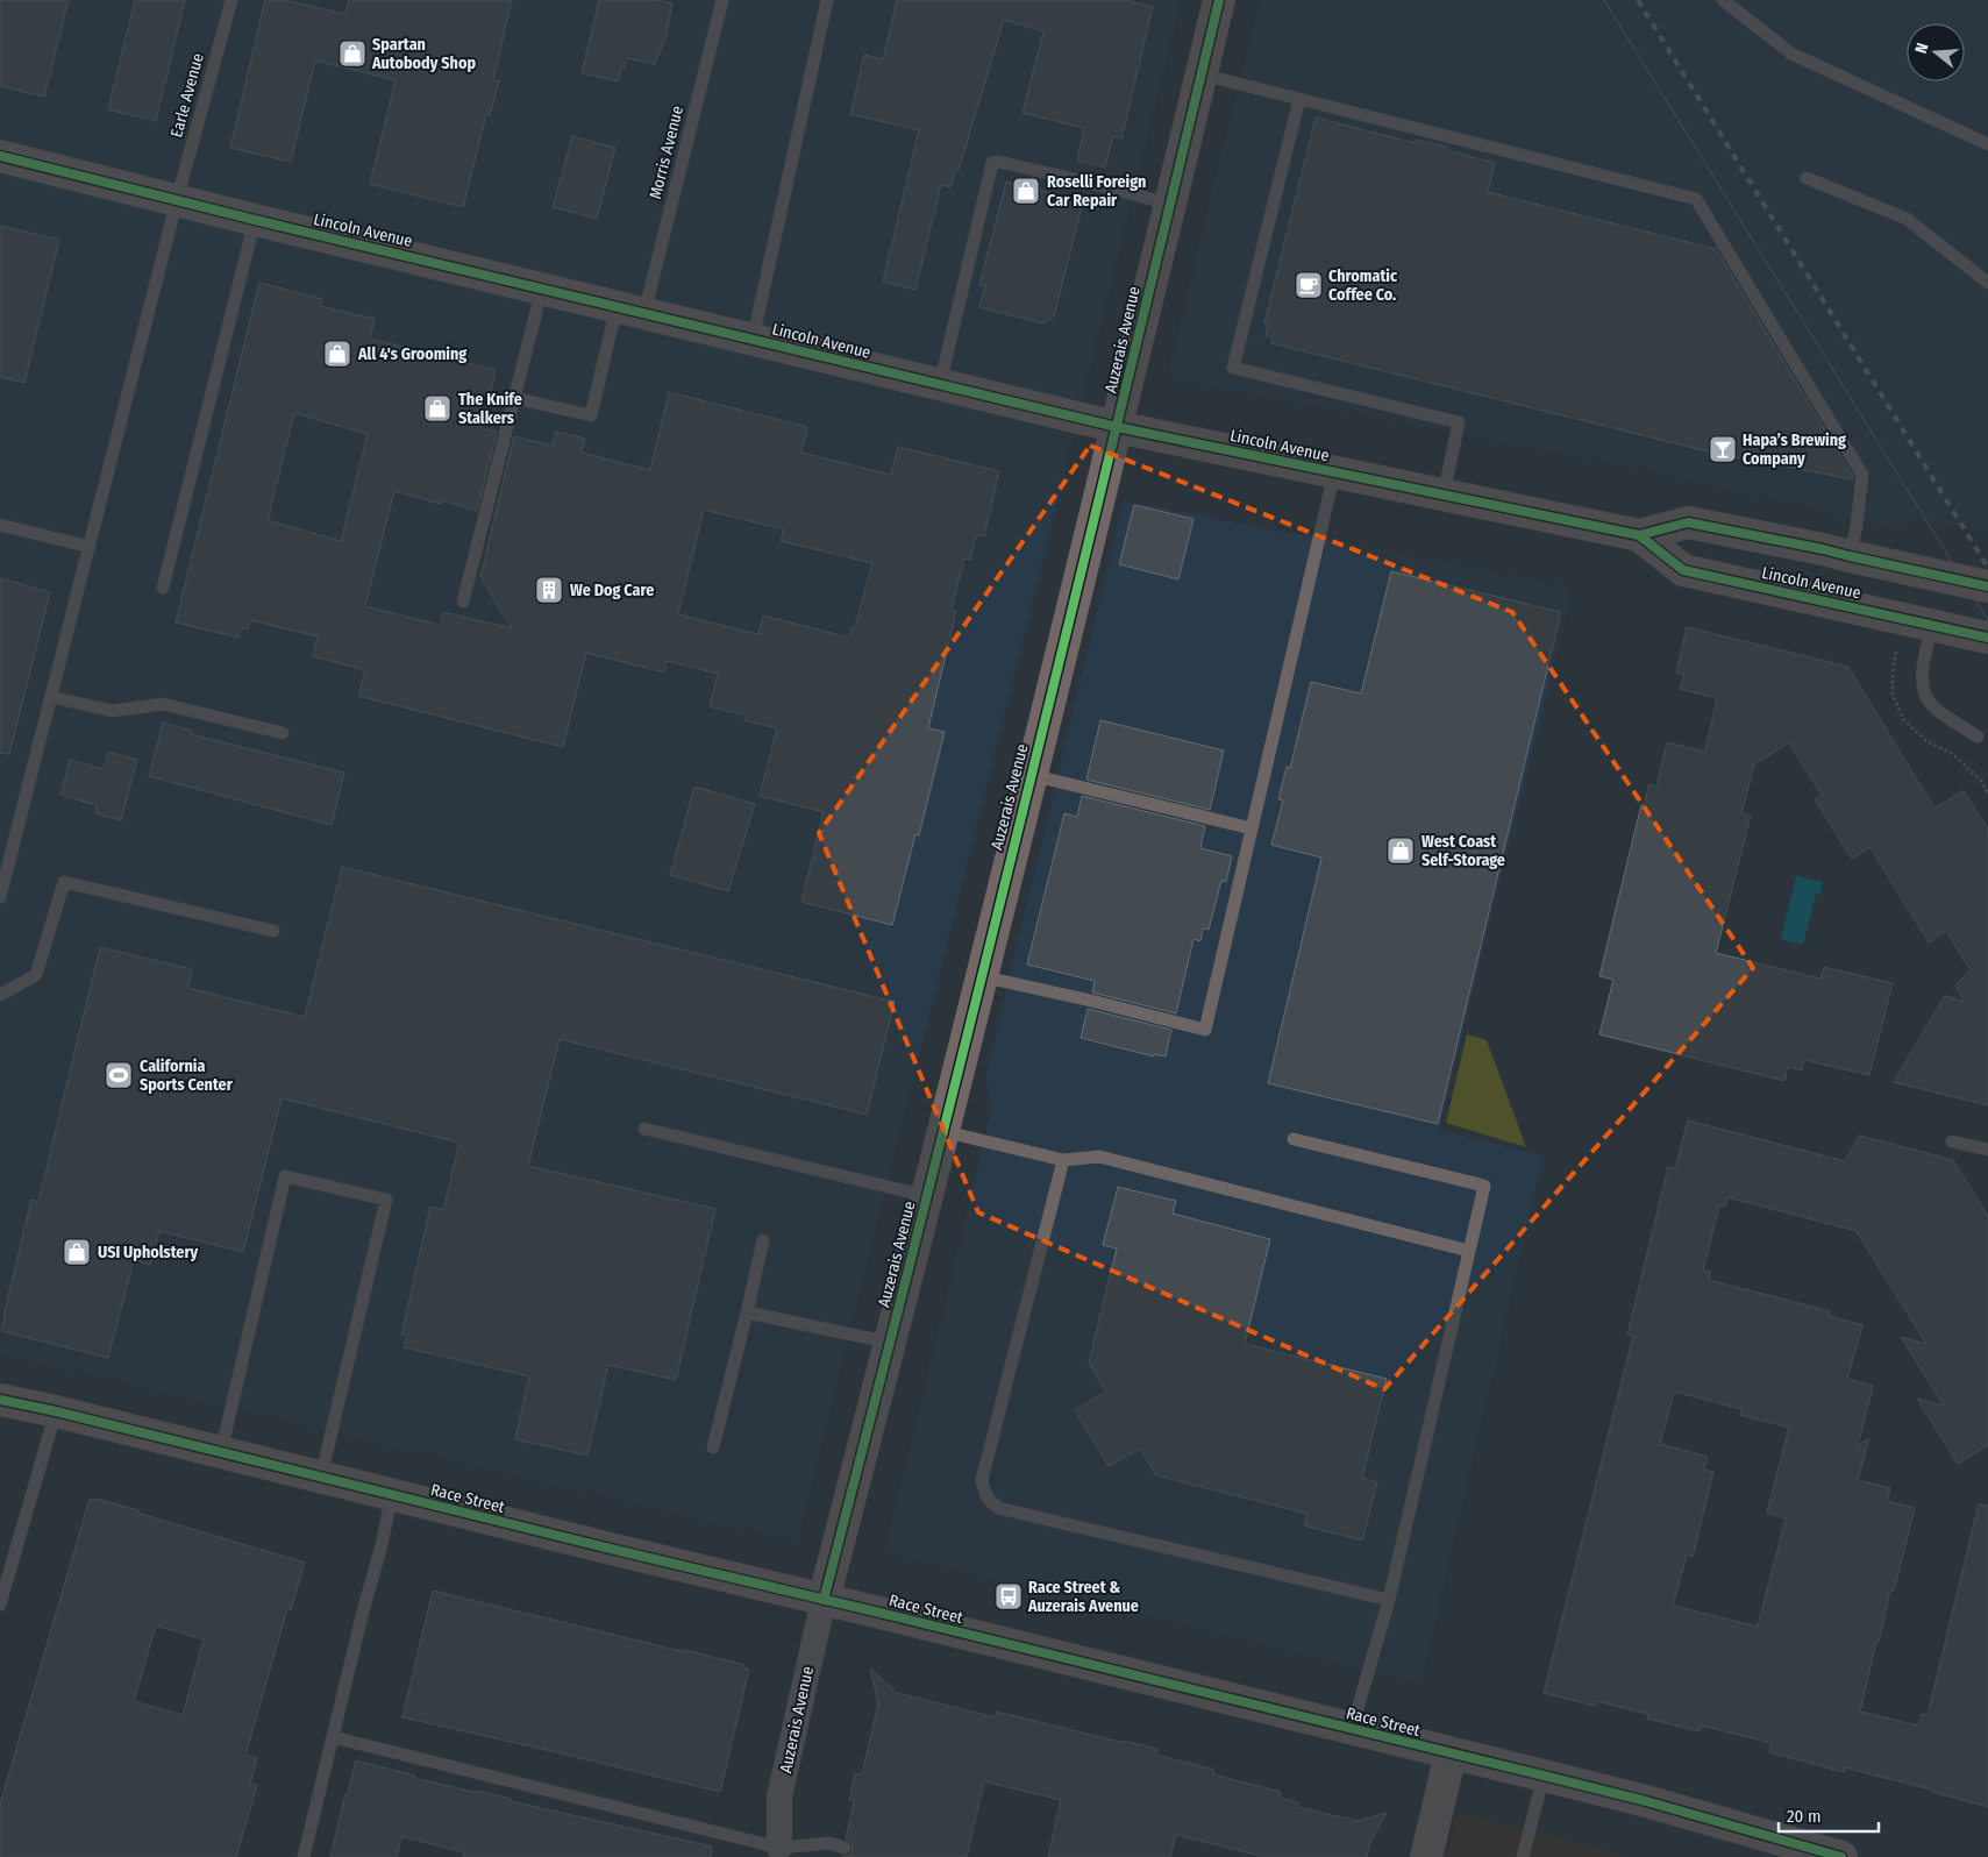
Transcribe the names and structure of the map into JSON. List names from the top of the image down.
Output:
{
  "streets": {
    "main road": ["Lincoln Avenue", "Auzerais Avenue", "Race Street"],
    "lane": ["Earle Avenue", "Morris Avenue"]
  },
  "crossings": [
    ["Earle Avenue", "Lincoln Avenue"],
    ["Morris Avenue", "Lincoln Avenue"],
    ["Lincoln Avenue", "Auzerais Avenue"],
    ["Auzerais Avenue", "Race Street"]
  ],
  "places": {
    "shop": [
      "Spartan Autobody Shop",
      "Roselli Foreign Car Repair",
      "All 4's Grooming",
      "The Knife Stalkers",
      "West Coast Self-Storage",
      "USI Upholstery"
    ],
    "cafe": ["Chromatic Coffee Co."],
    "bar": ["Hapa’s Brewing Company"],
    "building": ["We Dog Care"],
    "sports": ["California Sports Center"],
    "bus stop": ["Race Street & Auzerais Avenue"]
  },
  "scale_bar": "20 m",
  "north": "left"
}
